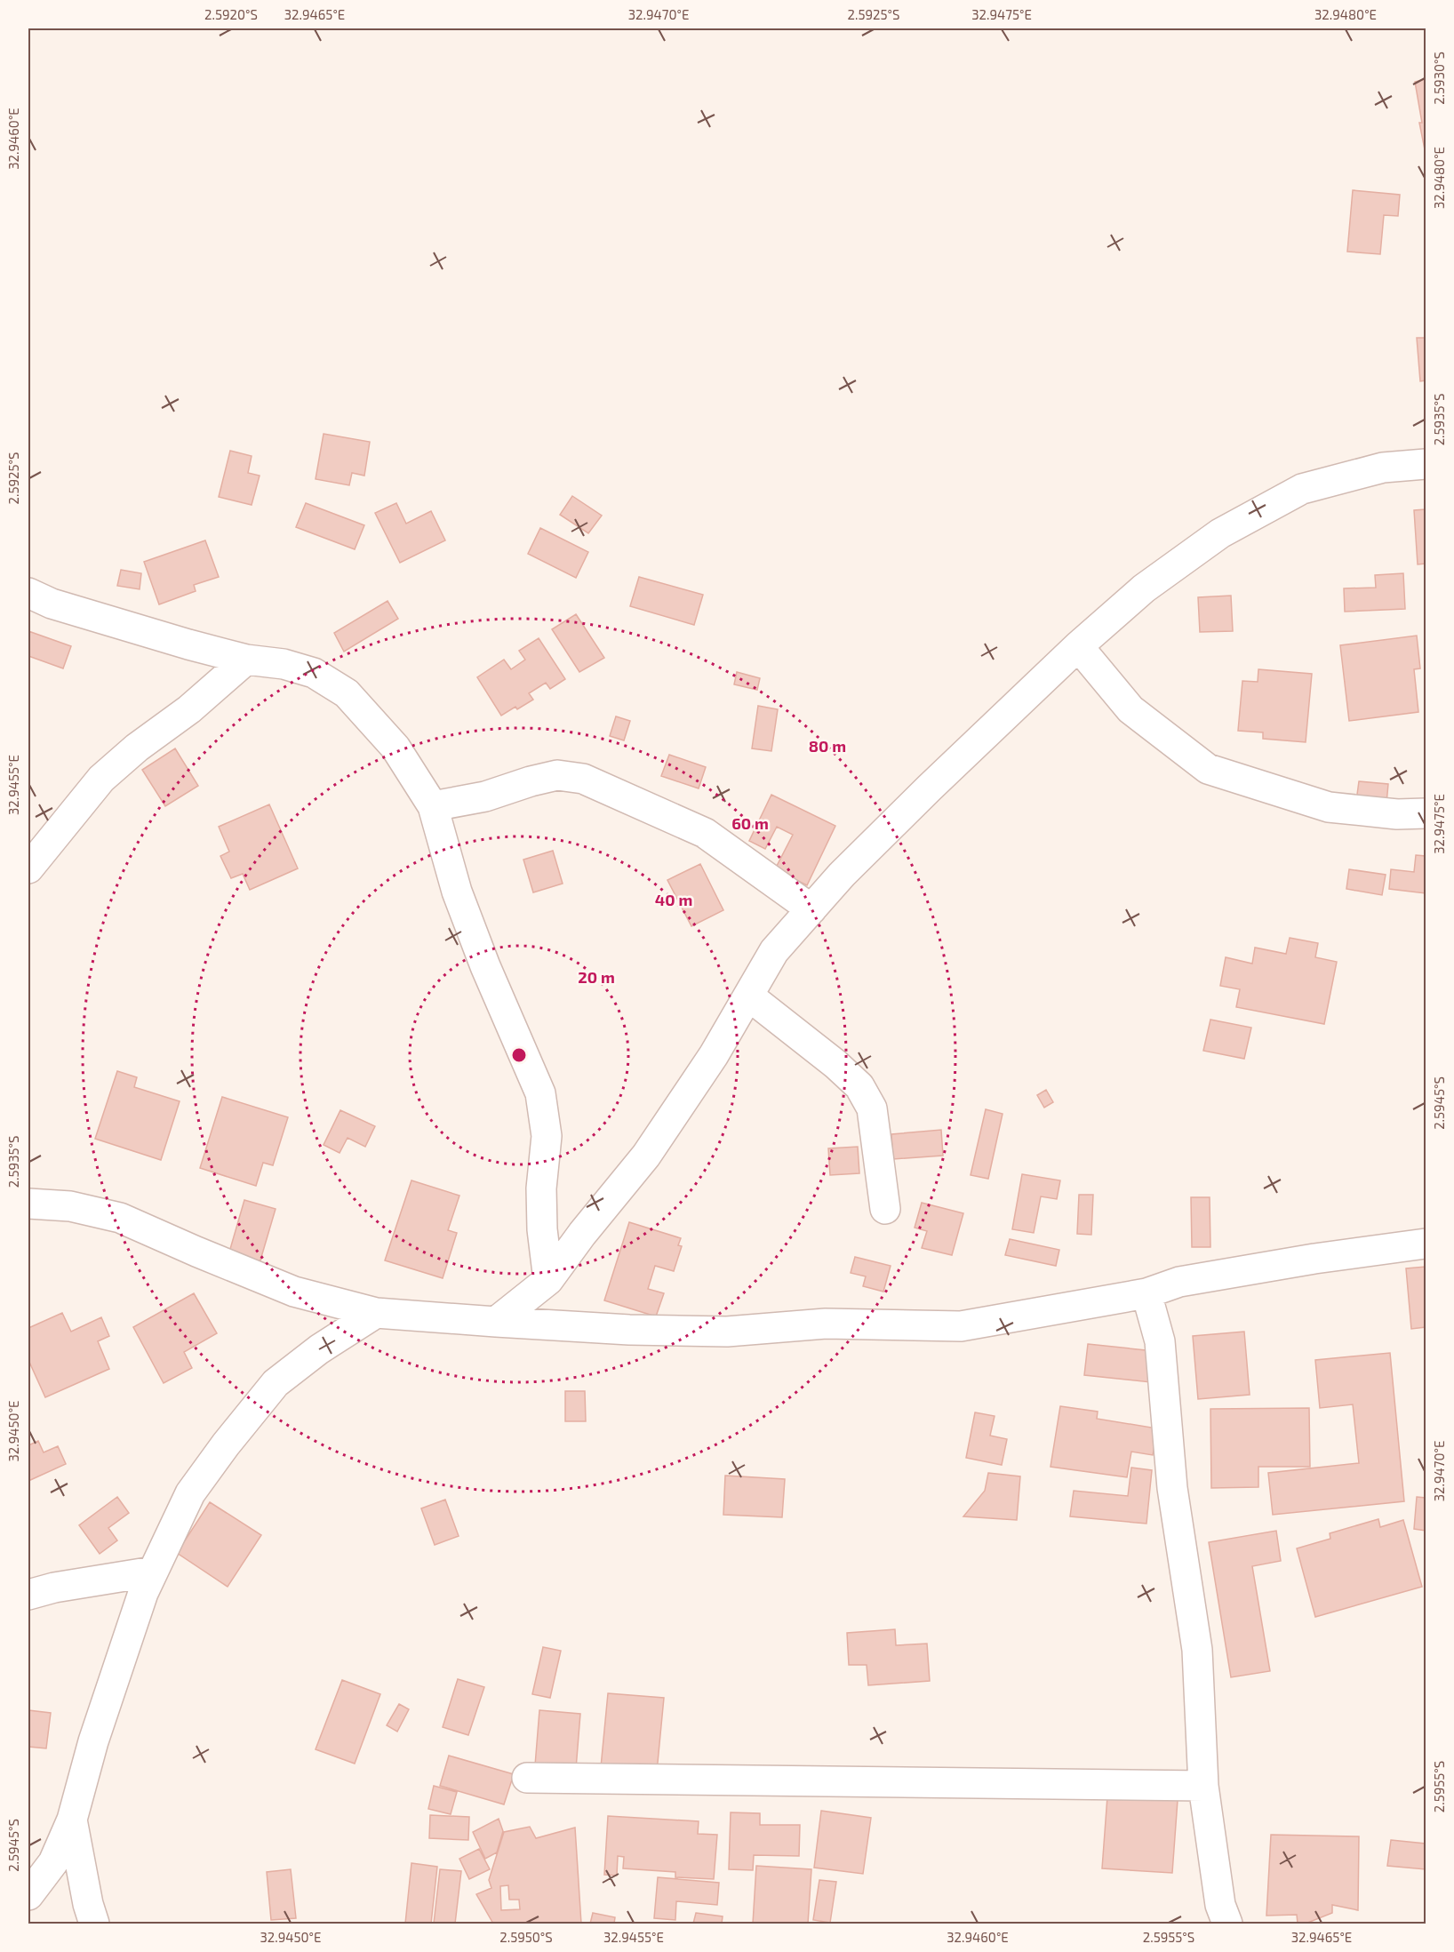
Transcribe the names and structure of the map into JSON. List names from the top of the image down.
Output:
{
  "coordinates": [
    "2.5920°S",
    "32.9465°E",
    "32.9470°E",
    "2.5925°S",
    "32.9475°E",
    "32.9480°E",
    "2.5930°S",
    "32.9460°E",
    "2.5935°S",
    "32.9455°E",
    "2.5945°S",
    "32.9450°E",
    "2.5955°S",
    "2.5950°S"
  ],
  "rings": [
    "80 m",
    "60 m",
    "40 m",
    "20 m"
  ]
}
